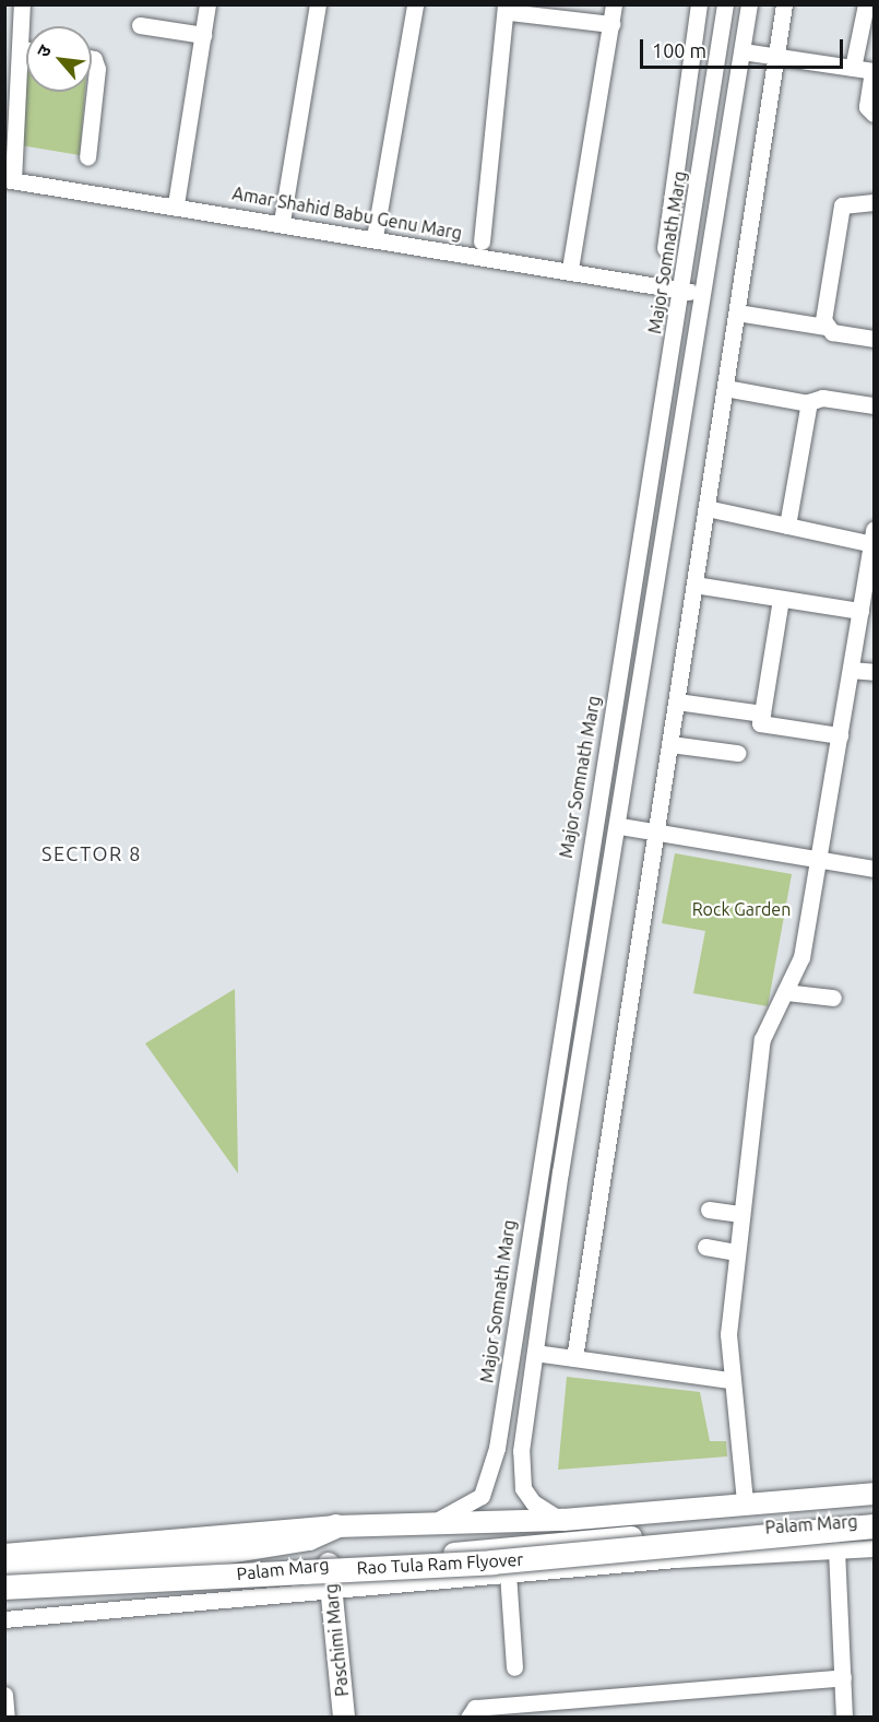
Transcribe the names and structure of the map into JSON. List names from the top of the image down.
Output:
{
  "streets": {
    "highway": ["Rao Tula Ram Flyover"],
    "main road": ["Palam Marg", "Paschimi Marg"],
    "street": ["Amar Shahid Babu Genu Marg", "Major Somnath Marg"]
  },
  "crossings": [
    ["Amar Shahid Babu Genu Marg", "Major Somnath Marg"],
    ["Major Somnath Marg", "Palam Marg"],
    ["Palam Marg", "Paschimi Marg"]
  ],
  "districts": ["SECTOR 8"],
  "parks": ["Rock Garden"],
  "scale_bar": "100 m",
  "north": "top left"
}
